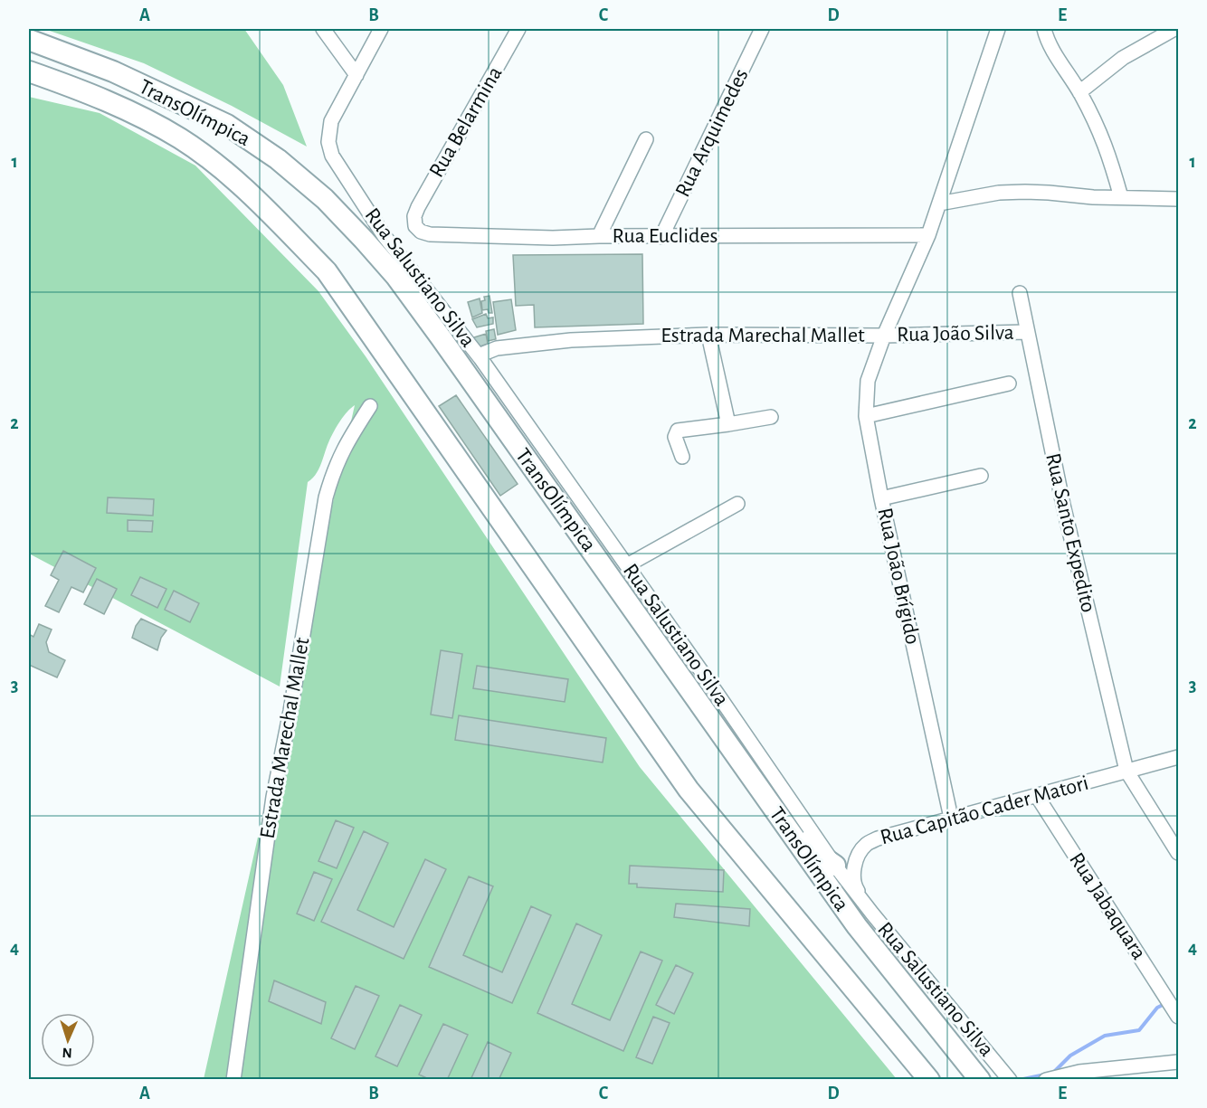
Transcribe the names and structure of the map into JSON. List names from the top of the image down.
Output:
{
  "streets": {
    "highway": ["TransOlímpica"],
    "street": [
      "Rua Belarmina",
      "Rua Arquimedes",
      "Rua Euclides",
      "Rua Salustiano Silva",
      "Rua João Silva",
      "Estrada Marechal Mallet",
      "Rua Santo Expedito",
      "Rua João Brígido",
      "Rua Capitão Cader Matori",
      "Rua Jabaquara"
    ]
  },
  "crossings": [
    ["Rua Belarmina", "Rua Euclides"],
    ["Rua Arquimedes", "Rua Euclides"],
    ["Rua Euclides", "Estrada Marechal Mallet"],
    ["Rua Salustiano Silva", "Estrada Marechal Mallet"],
    ["Rua Salustiano Silva", "Rua Capitão Cader Matori"],
    ["Rua João Silva", "Estrada Marechal Mallet"],
    ["Rua João Silva", "Rua Santo Expedito"],
    ["Rua João Silva", "Rua João Brígido"],
    ["Estrada Marechal Mallet", "Rua João Brígido"],
    ["Rua Santo Expedito", "Rua Capitão Cader Matori"],
    ["Rua João Brígido", "Rua Capitão Cader Matori"],
    ["Rua Capitão Cader Matori", "Rua Jabaquara"]
  ],
  "north": "bottom",
  "grid": {
    "columns": [
      "A",
      "B",
      "C",
      "D",
      "E"
    ],
    "rows": [
      "1",
      "2",
      "3",
      "4"
    ]
  }
}
